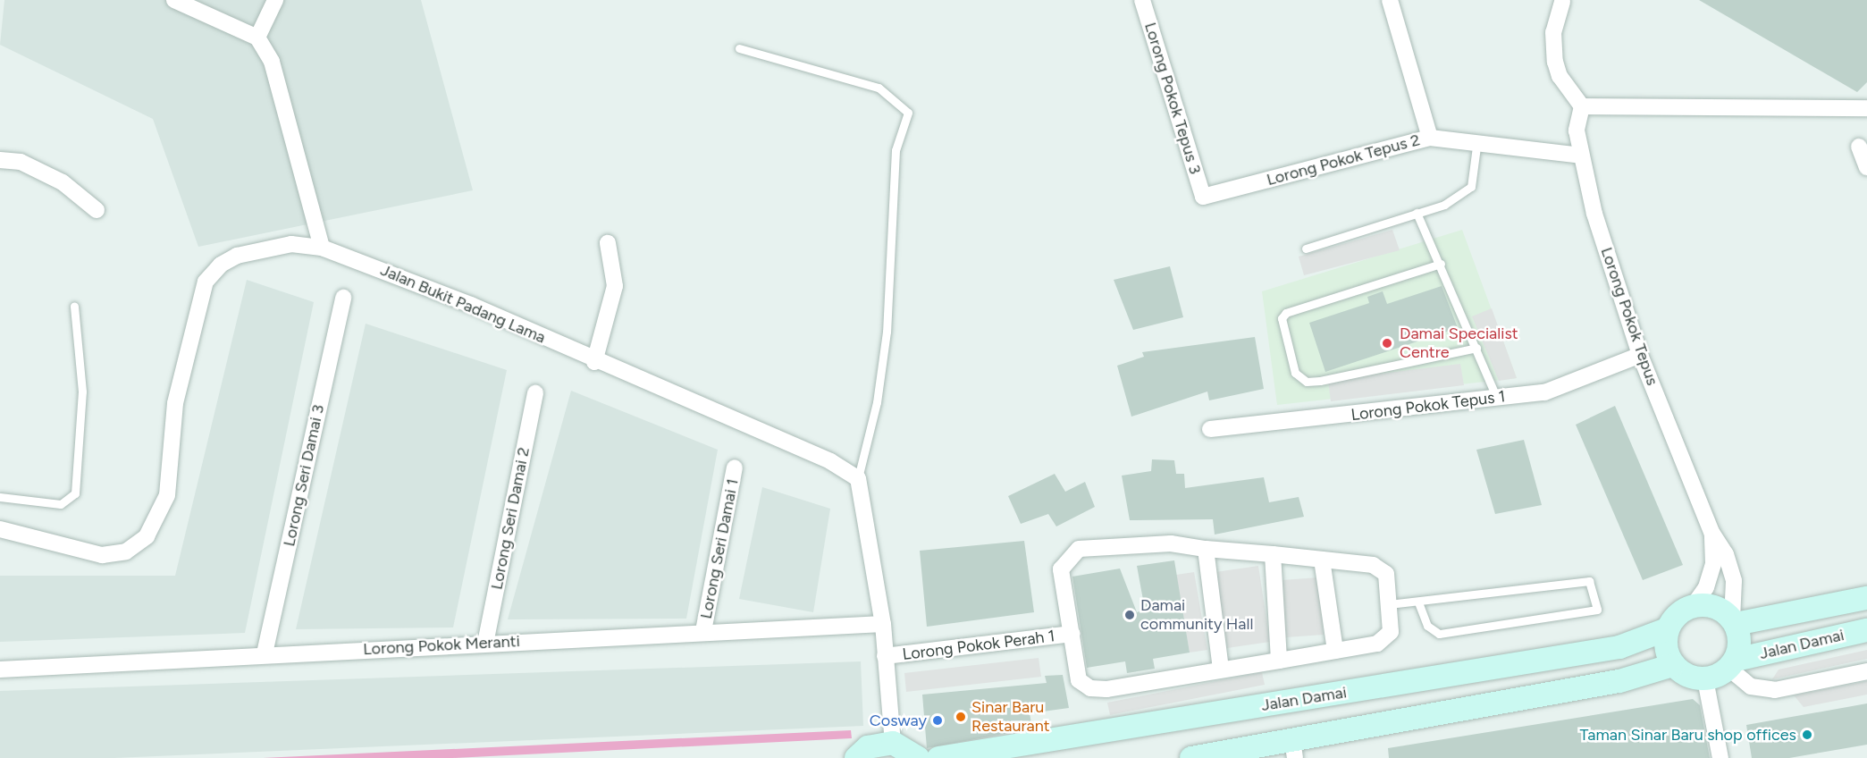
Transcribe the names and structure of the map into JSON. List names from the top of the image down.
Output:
{
  "streets": {
    "main road": ["Jalan Damai"],
    "street": [
      "Lorong Pokok Tepus 3",
      "Lorong Pokok Tepus 2",
      "Jalan Bukit Padang Lama",
      "Lorong Pokok Tepus",
      "Lorong Pokok Tepus 1",
      "Lorong Seri Damai 3",
      "Lorong Seri Damai 2",
      "Lorong Seri Damai 1",
      "Lorong Pokok Meranti",
      "Lorong Pokok Perah 1"
    ]
  },
  "crossings": [
    ["Lorong Pokok Tepus 3", "Lorong Pokok Tepus 2"],
    ["Lorong Pokok Tepus 2", "Lorong Pokok Tepus"],
    ["Lorong Pokok Tepus", "Lorong Pokok Tepus 1"],
    ["Lorong Pokok Tepus", "Jalan Damai"],
    ["Lorong Seri Damai 3", "Lorong Pokok Meranti"],
    ["Lorong Seri Damai 2", "Lorong Pokok Meranti"],
    ["Lorong Seri Damai 1", "Lorong Pokok Meranti"]
  ],
  "places": [
    "Damai Specialist Centre",
    "Damai community Hall",
    "Sinar Baru Restaurant",
    "Cosway",
    "Taman Sinar Baru shop offices"
  ]
}
